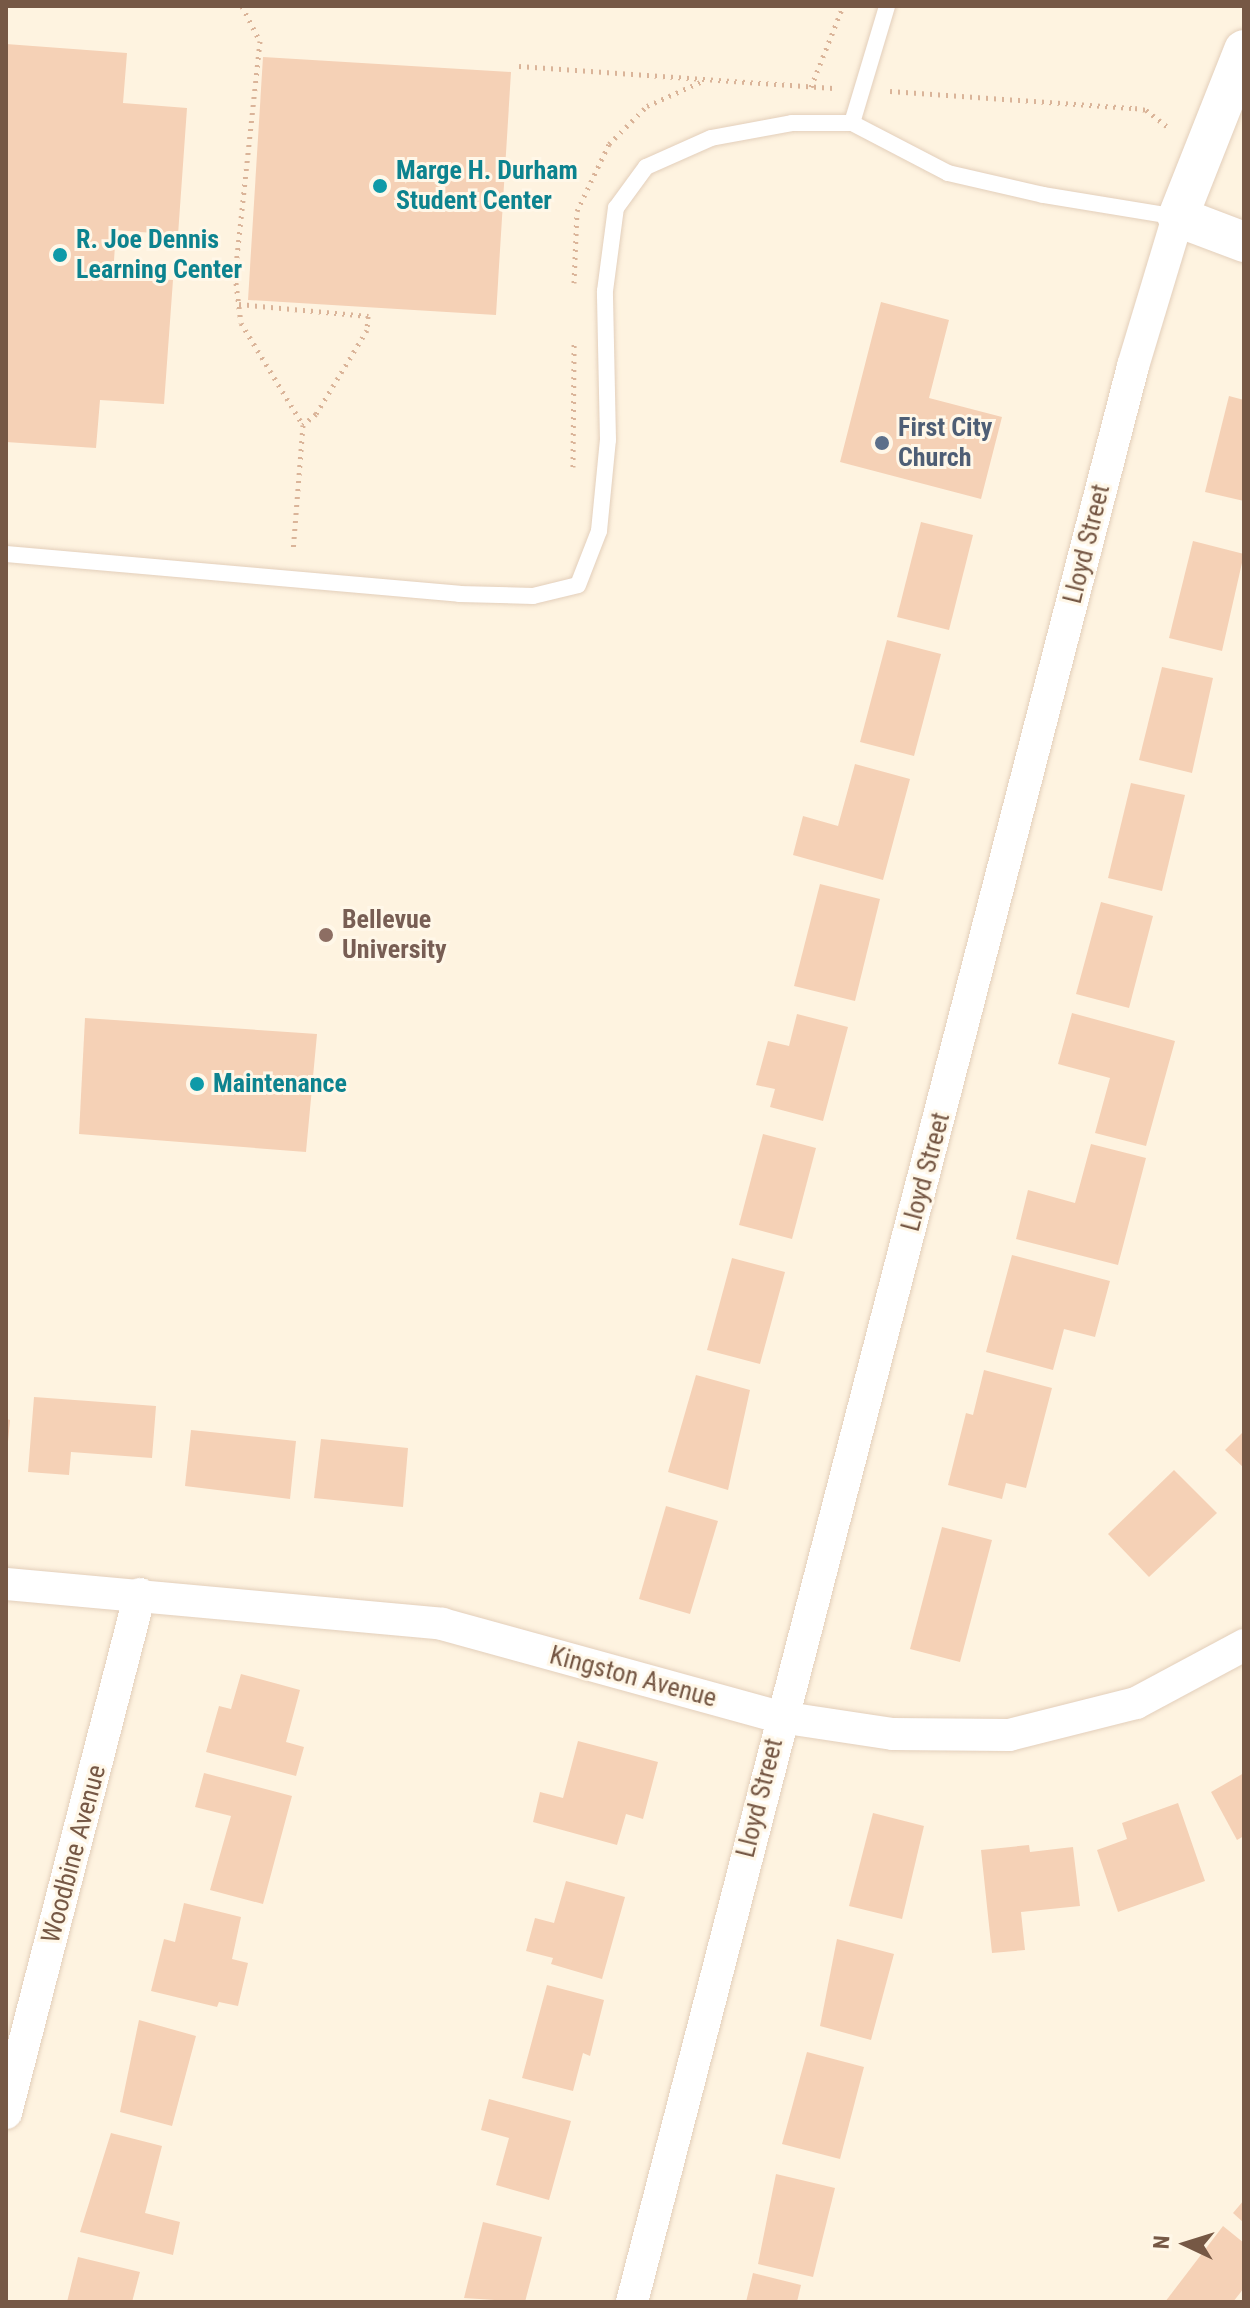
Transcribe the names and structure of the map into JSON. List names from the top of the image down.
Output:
{
  "streets": {
    "street": ["Lloyd Street", "Kingston Avenue", "Woodbine Avenue"]
  },
  "crossings": [
    ["Lloyd Street", "Kingston Avenue"],
    ["Kingston Avenue", "Woodbine Avenue"]
  ],
  "places": [
    "Marge H. Durham Student Center",
    "R. Joe Dennis Learning Center",
    "First City Church",
    "Bellevue University",
    "Maintenance"
  ],
  "north": "left"
}
